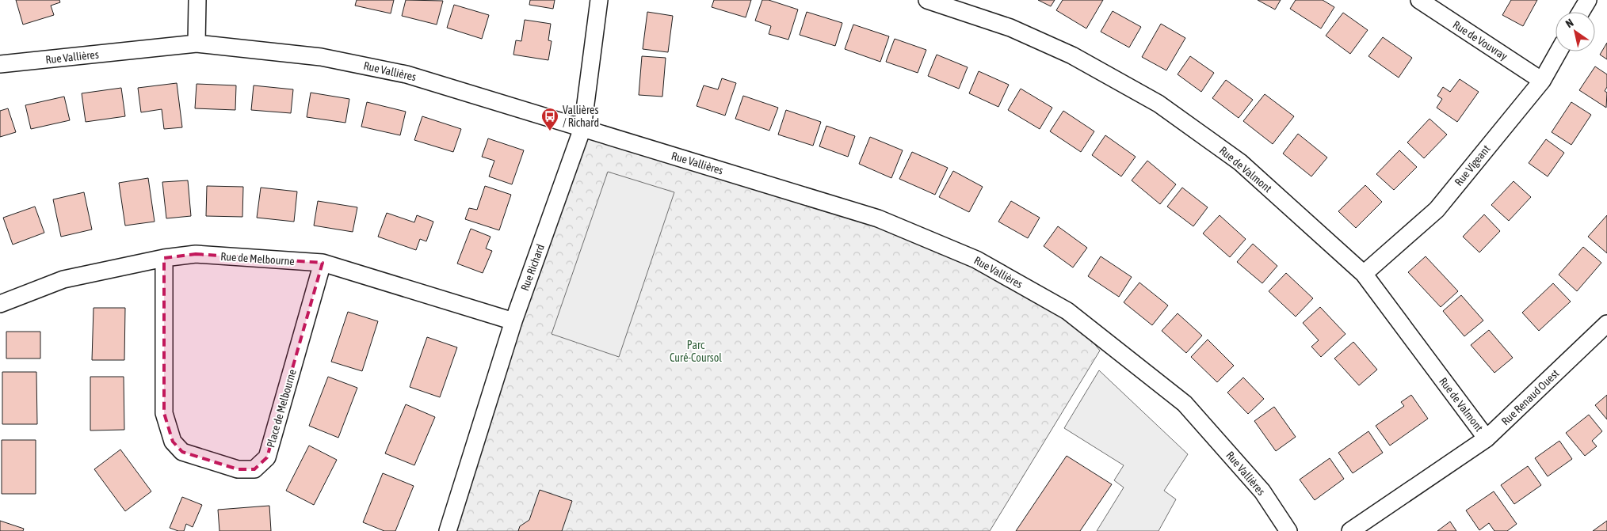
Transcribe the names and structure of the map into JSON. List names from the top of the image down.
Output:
{
  "streets": {
    "street": [
      "Rue de Vouvray",
      "Rue Vallières",
      "Rue Vigeant",
      "Rue de Valmont",
      "Rue de Melbourne",
      "Rue Richard",
      "Rue Renaud Ouest",
      "Place de Melbourne"
    ]
  },
  "crossings": [
    ["Rue de Vouvray", "Rue Vigeant"],
    ["Rue Vallières", "Rue Richard"],
    ["Rue Vigeant", "Rue de Valmont"],
    ["Rue de Valmont", "Rue Renaud Ouest"],
    ["Rue de Melbourne", "Rue Richard"],
    ["Rue de Melbourne", "Place de Melbourne"]
  ],
  "parks": ["Parc Curé-Coursol"],
  "places": {
    "bus stop": ["Vallières / Richard"]
  },
  "north": "top left"
}
